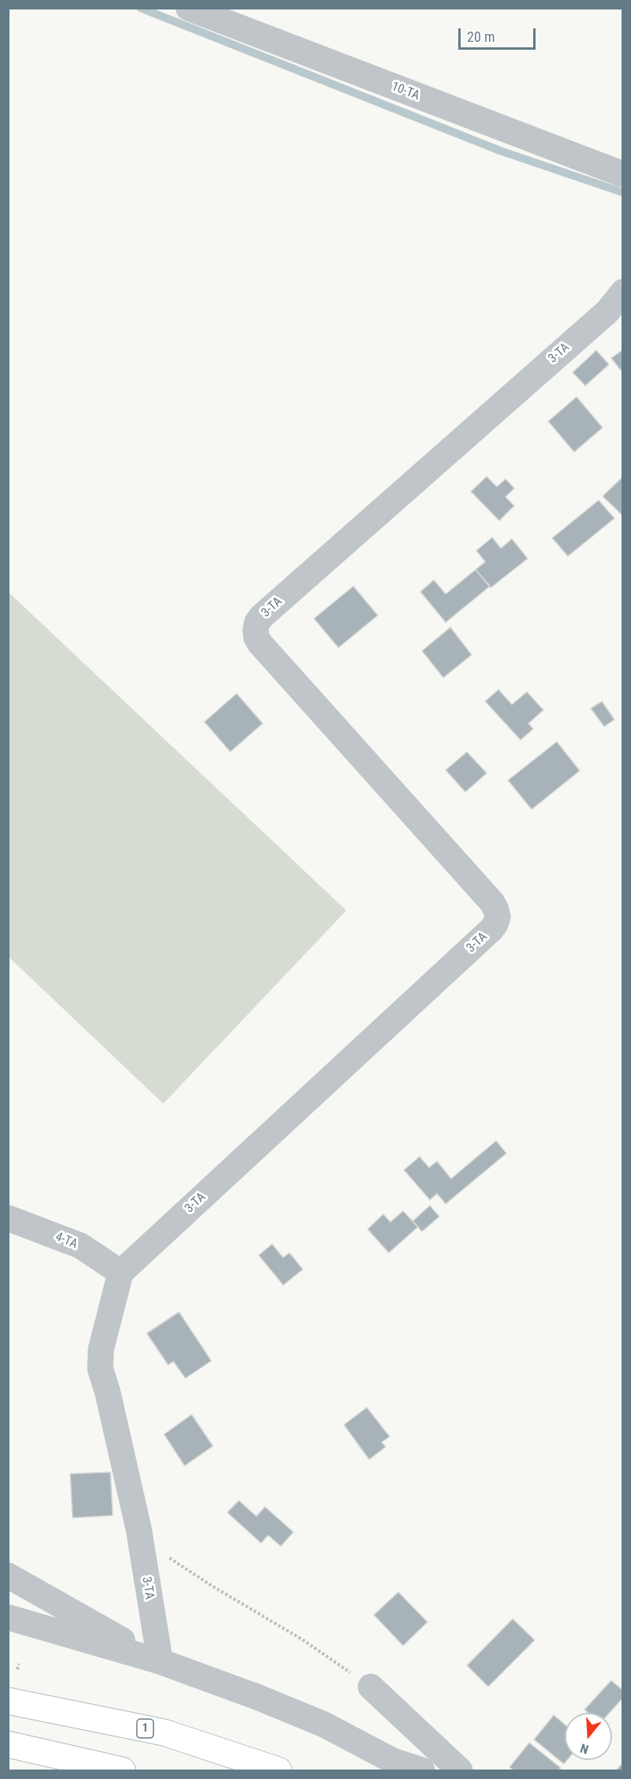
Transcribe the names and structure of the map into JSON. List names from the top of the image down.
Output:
{
  "streets": {
    "main road": ["1"],
    "street": ["10-ТА", "3-ТА", "4-ТА"]
  },
  "crossings": [
    ["3-ТА", "4-ТА"]
  ],
  "scale_bar": "20 m",
  "north": "bottom"
}
